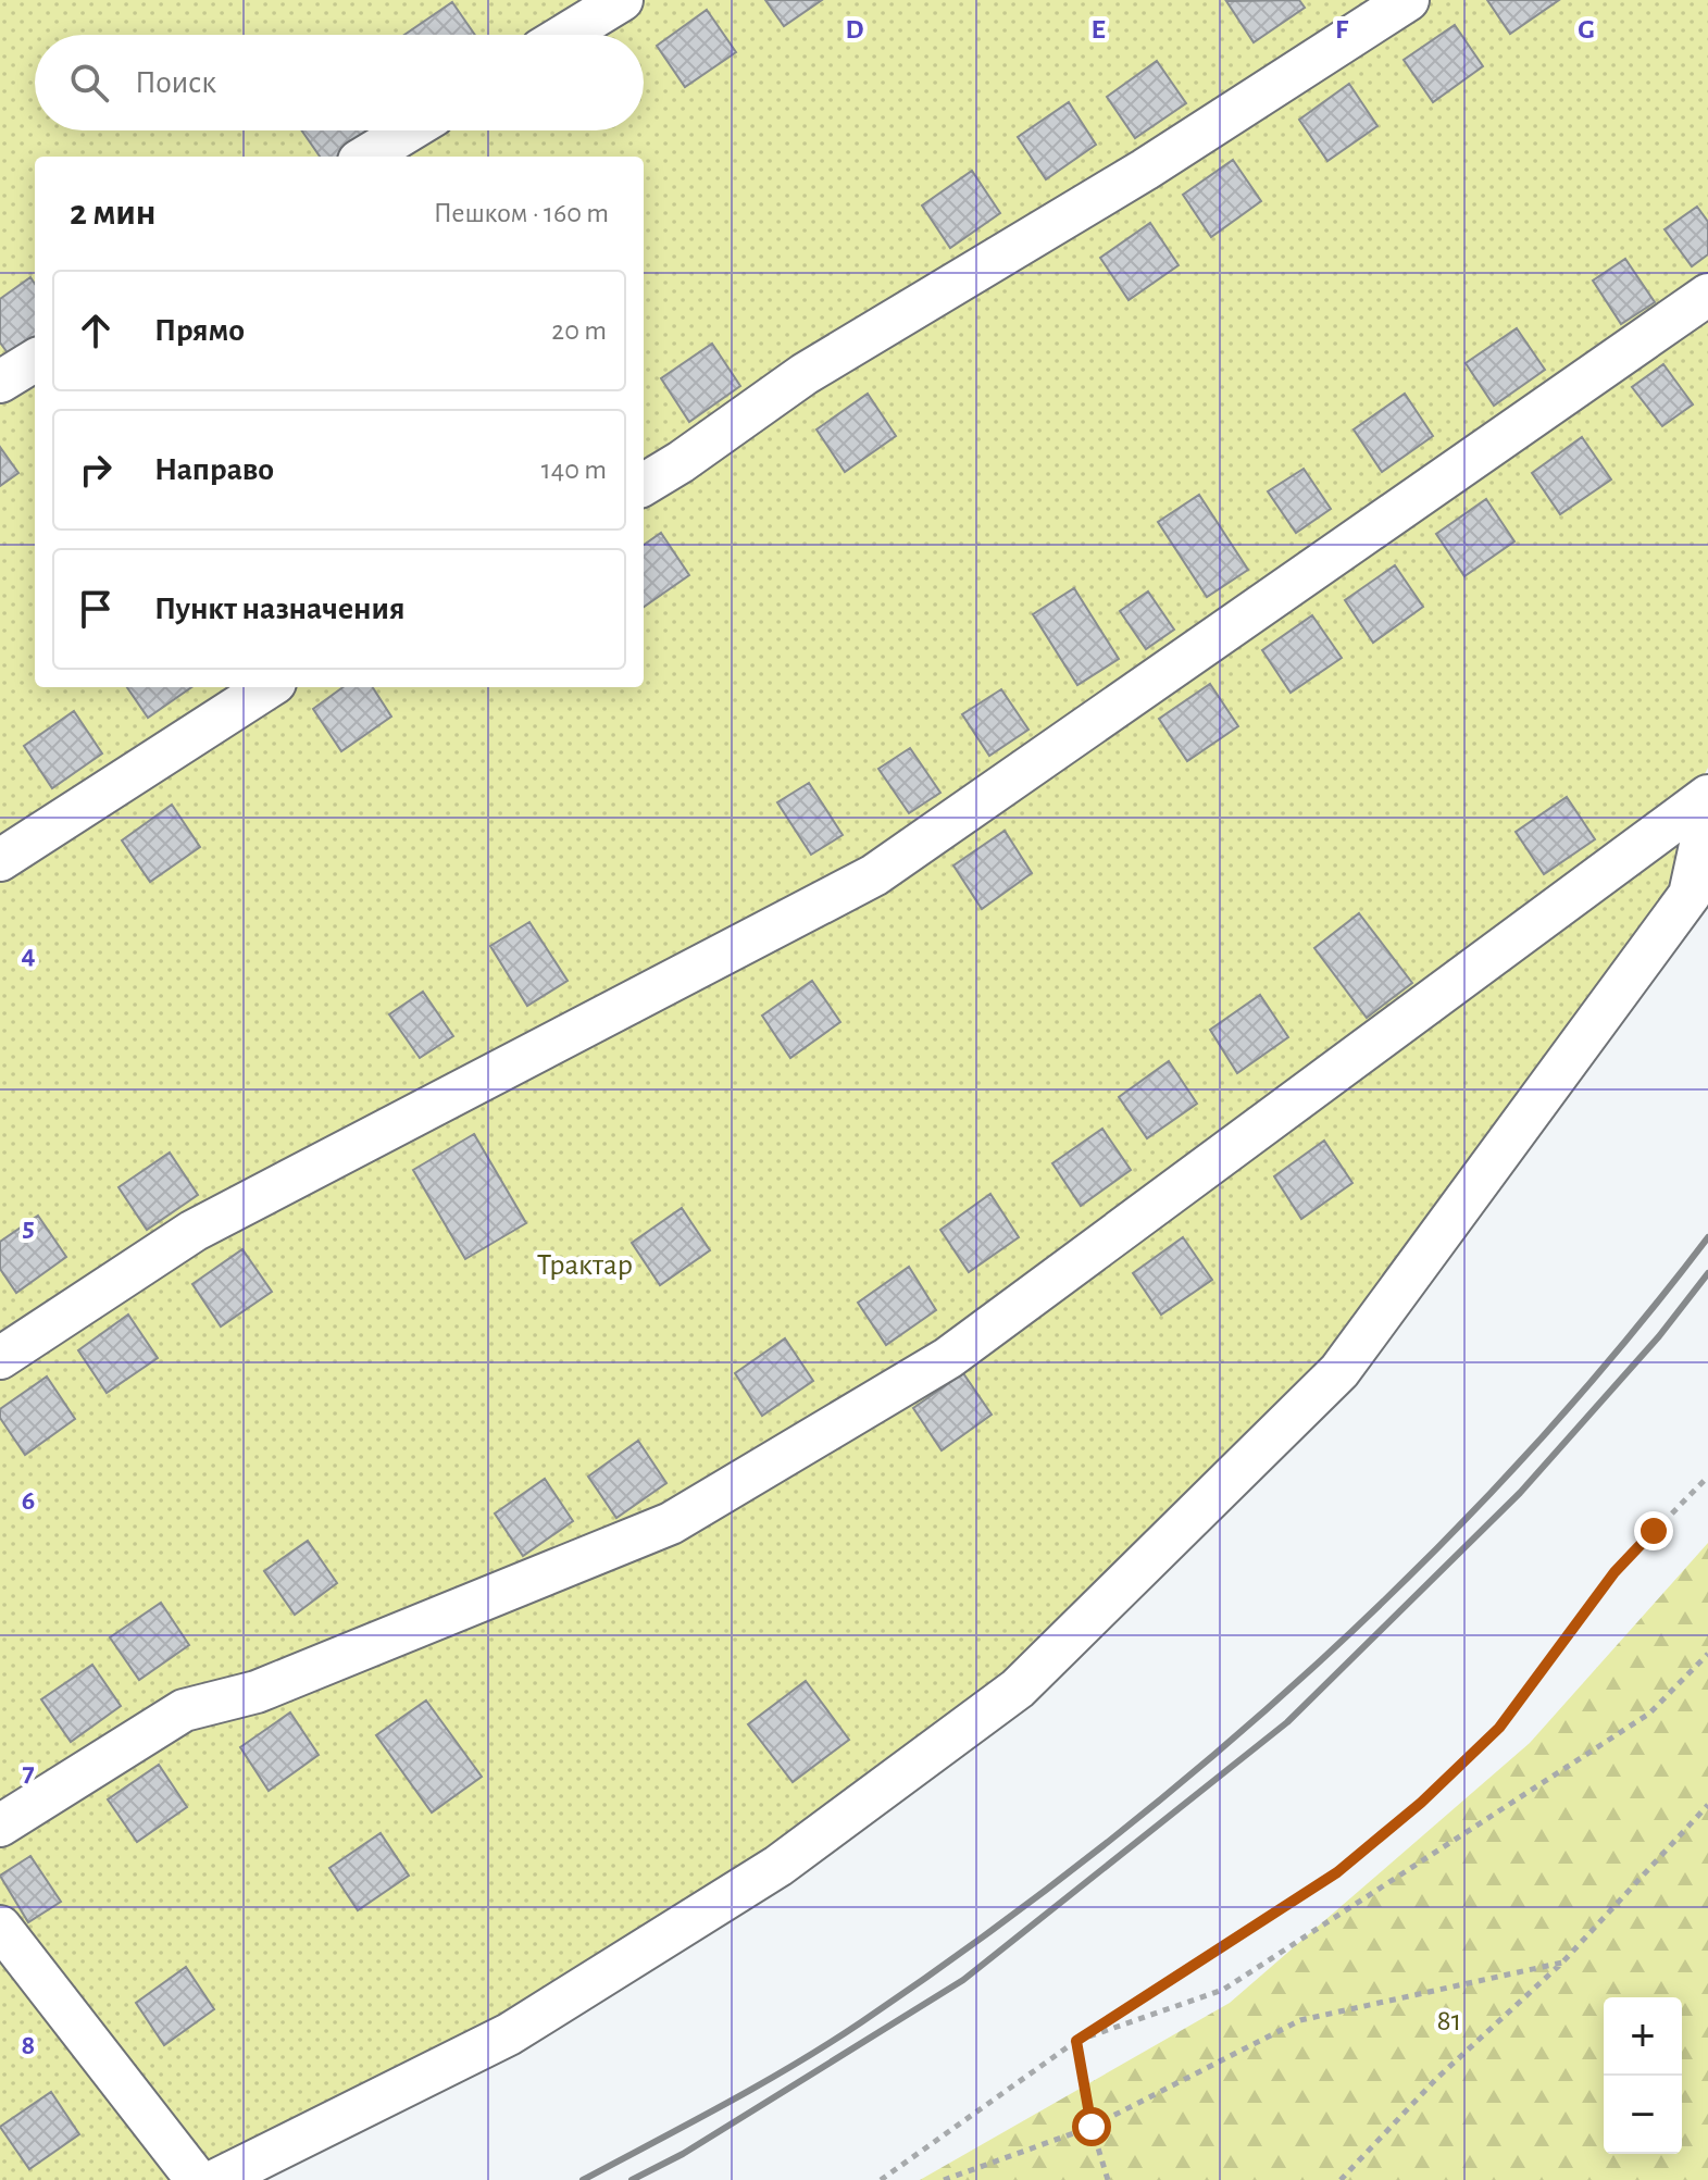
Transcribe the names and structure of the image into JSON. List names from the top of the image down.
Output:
{
  "parks": ["Трактар", "81"],
  "page": {
    "search": "Поиск",
    "heading": ["2 мин", "Пешком · 160 m"],
    "list": [
      ["Прямо", "20 m"],
      ["Направо", "140 m"],
      "Пункт назначения"
    ],
    "map_buttons": ["+", "−"]
  },
  "grid": {
    "columns": [
      "D",
      "E",
      "F",
      "G"
    ],
    "rows": [
      "4",
      "5",
      "6",
      "7",
      "8"
    ]
  }
}
